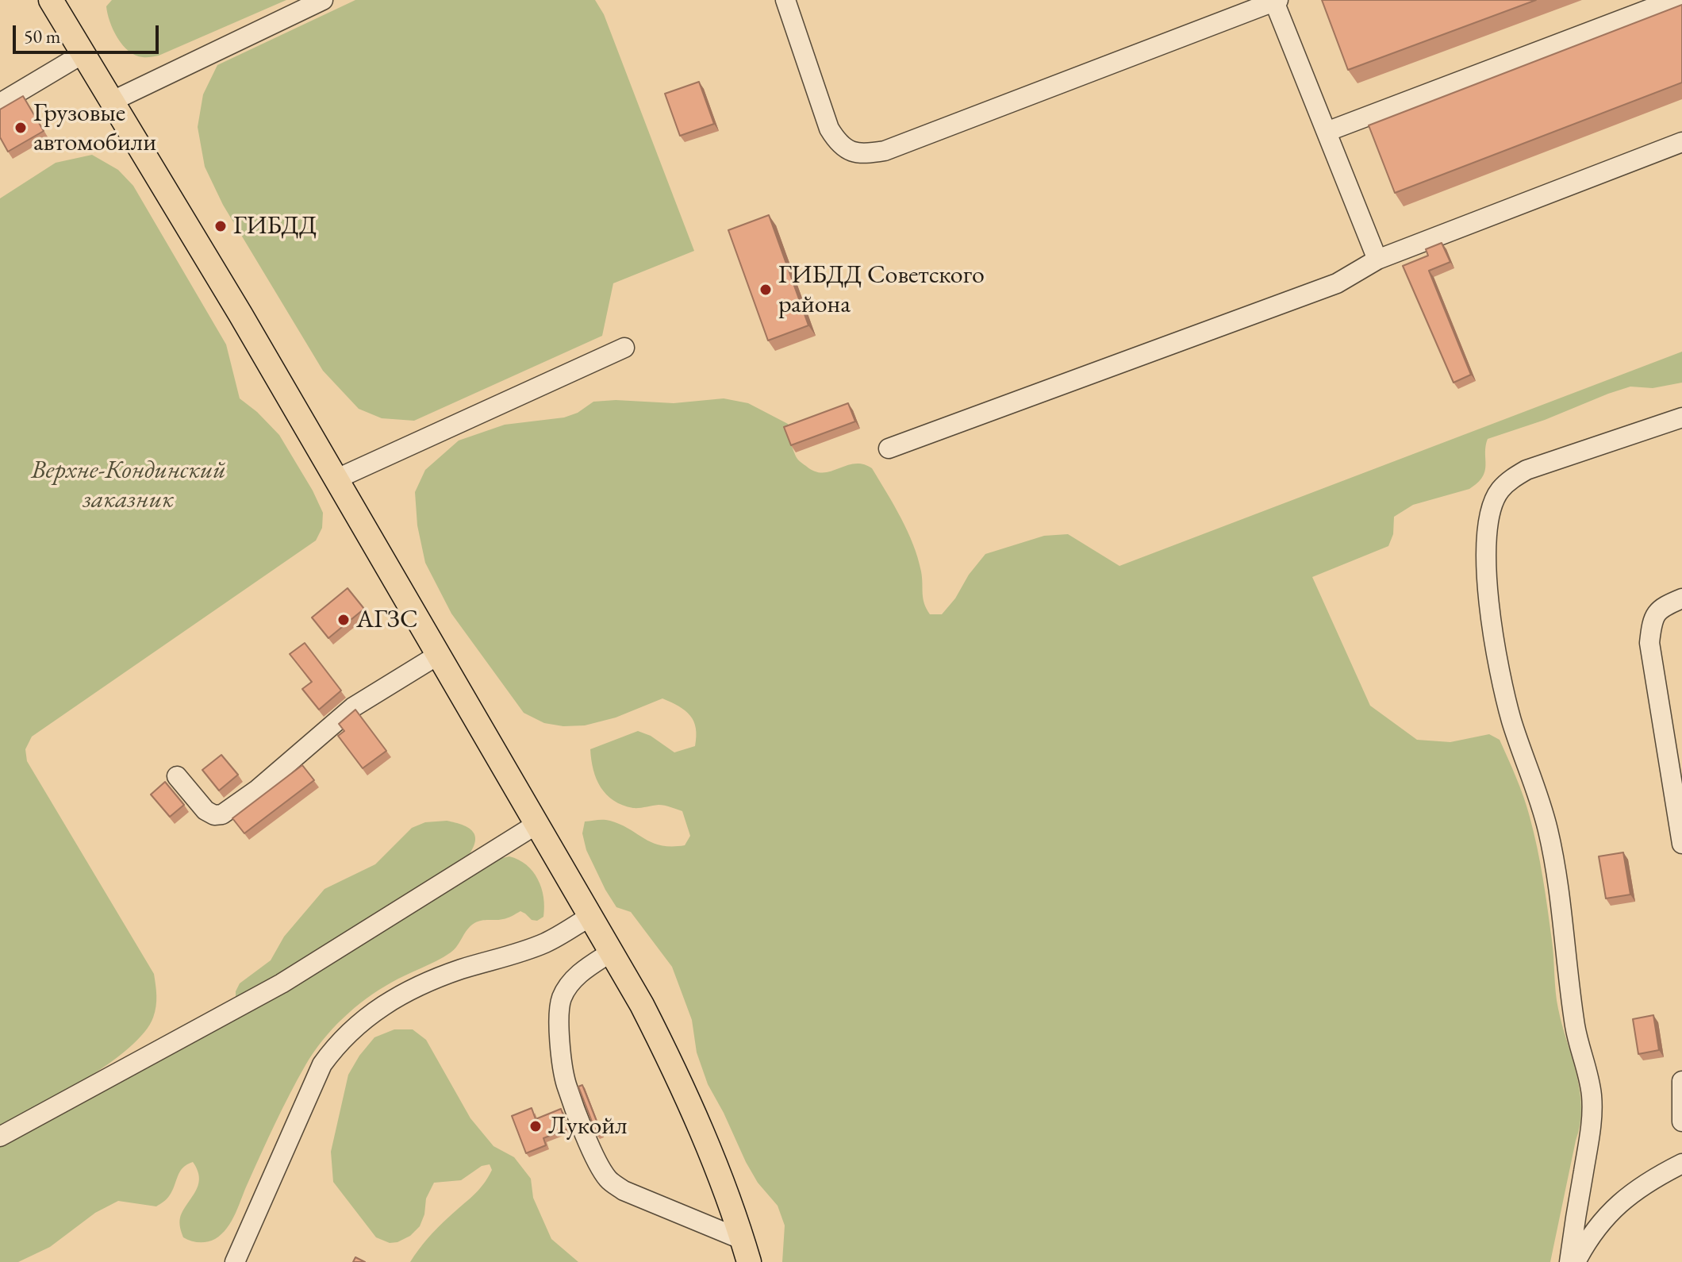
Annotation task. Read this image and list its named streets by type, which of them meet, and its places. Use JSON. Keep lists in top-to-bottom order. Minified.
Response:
{"parks":["Верхне-Кондинский заказник"],"places":["Грузовые автомобили","ГИБДД","ГИБДД Советского района","АГЗС","Лукойл"],"scale_bar":"50 m"}
